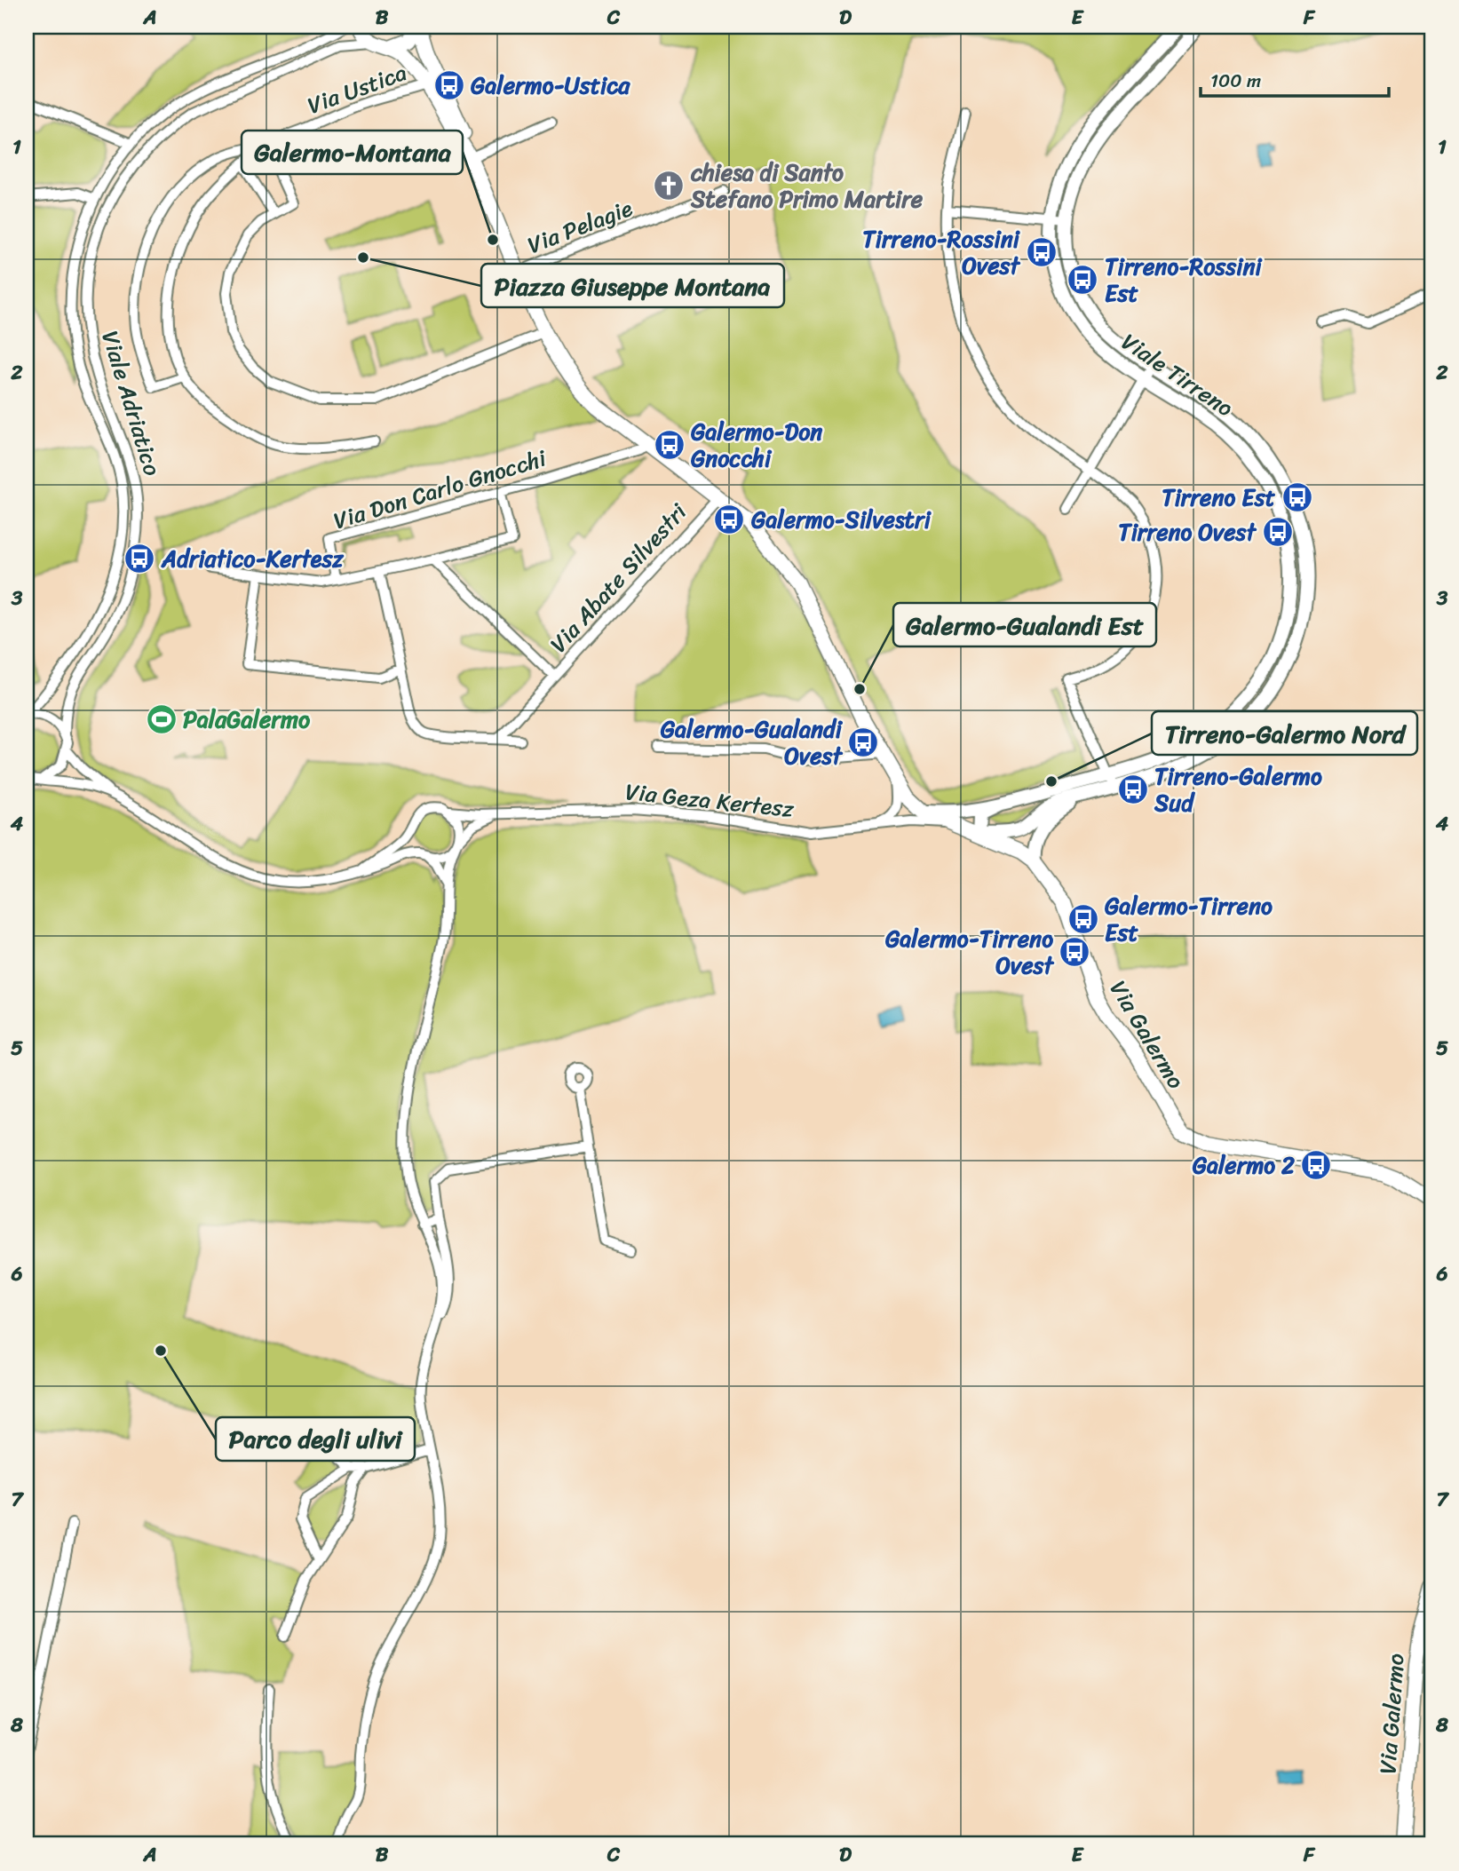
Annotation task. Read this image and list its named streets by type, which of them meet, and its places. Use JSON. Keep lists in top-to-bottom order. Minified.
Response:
{"streets":{"main road":["Via Galermo"],"street":["Via Ustica","Via Pelagie","Viale Tirreno","Viale Adriatico","Via Don Carlo Gnocchi","Via Abate Silvestri","Via Geza Kertesz"]},"crossings":[["Via Pelagie","Via Galermo"],["Viale Tirreno","Via Galermo"],["Via Don Carlo Gnocchi","Via Galermo"],["Via Abate Silvestri","Via Galermo"],["Via Geza Kertesz","Via Galermo"]],"places":{"bus stop":["Galermo-Ustica","Tirreno-Rossini Ovest","Tirreno-Rossini Est","Galermo-Don Gnocchi","Tirreno Est","Galermo-Silvestri","Tirreno Ovest","Adriatico-Kertesz","Galermo-Gualandi Ovest","Tirreno-Galermo Sud","Galermo-Tirreno Est","Galermo-Tirreno Ovest","Galermo 2"],"church":["chiesa di Santo Stefano Primo Martire"],"other":["Galermo-Montana","Piazza Giuseppe Montana","Galermo-Gualandi Est","Tirreno-Galermo Nord","Parco degli ulivi"],"sports":["PalaGalermo"]},"scale_bar":"100 m","grid":{"columns":["A","B","C","D","E","F"],"rows":["1","2","3","4","5","6","7","8"]}}
